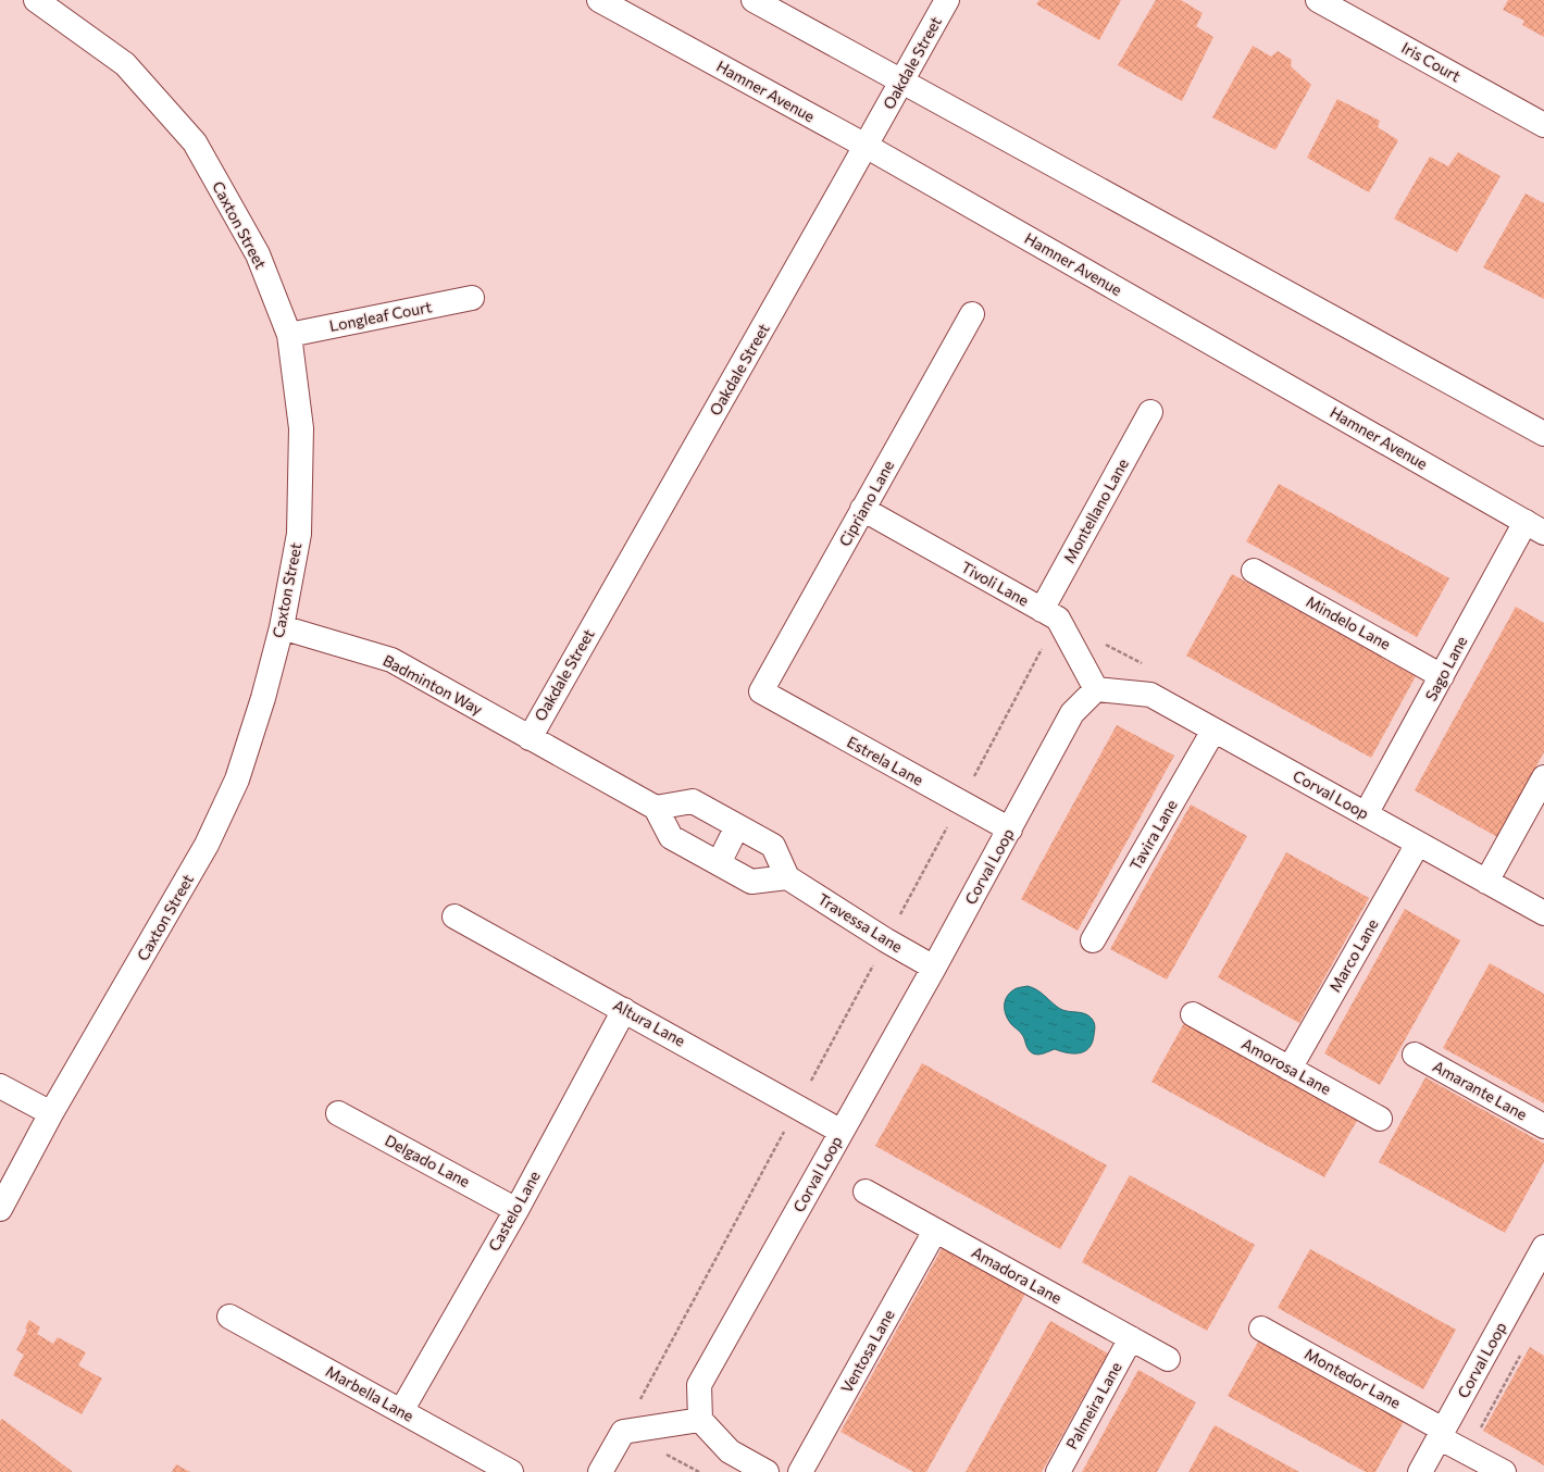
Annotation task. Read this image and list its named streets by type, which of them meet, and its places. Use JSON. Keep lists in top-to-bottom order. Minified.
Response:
{"streets":{"street":["Iris Court","Oakdale Street","Hamner Avenue","Caxton Street","Longleaf Court","Cipriano Lane","Montellano Lane","Tivoli Lane","Mindelo Lane","Sago Lane","Badminton Way","Estrela Lane","Corval Loop","Tavira Lane","Travessa Lane","Marco Lane","Altura Lane","Amorosa Lane","Amarante Lane","Delgado Lane","Castelo Lane","Amadora Lane","Ventosa Lane","Montedor Lane","Marbella Lane","Palmeira Lane"]},"crossings":[["Oakdale Street","Hamner Avenue"],["Oakdale Street","Badminton Way"],["Hamner Avenue","Sago Lane"],["Caxton Street","Longleaf Court"],["Caxton Street","Badminton Way"],["Cipriano Lane","Tivoli Lane"],["Cipriano Lane","Estrela Lane"],["Montellano Lane","Tivoli Lane"],["Mindelo Lane","Sago Lane"],["Sago Lane","Corval Loop"],["Estrela Lane","Corval Loop"],["Corval Loop","Tavira Lane"],["Corval Loop","Travessa Lane"],["Corval Loop","Marco Lane"],["Corval Loop","Altura Lane"],["Corval Loop","Montedor Lane"],["Marco Lane","Amorosa Lane"],["Altura Lane","Castelo Lane"],["Delgado Lane","Castelo Lane"],["Castelo Lane","Marbella Lane"],["Amadora Lane","Ventosa Lane"],["Amadora Lane","Palmeira Lane"]]}
